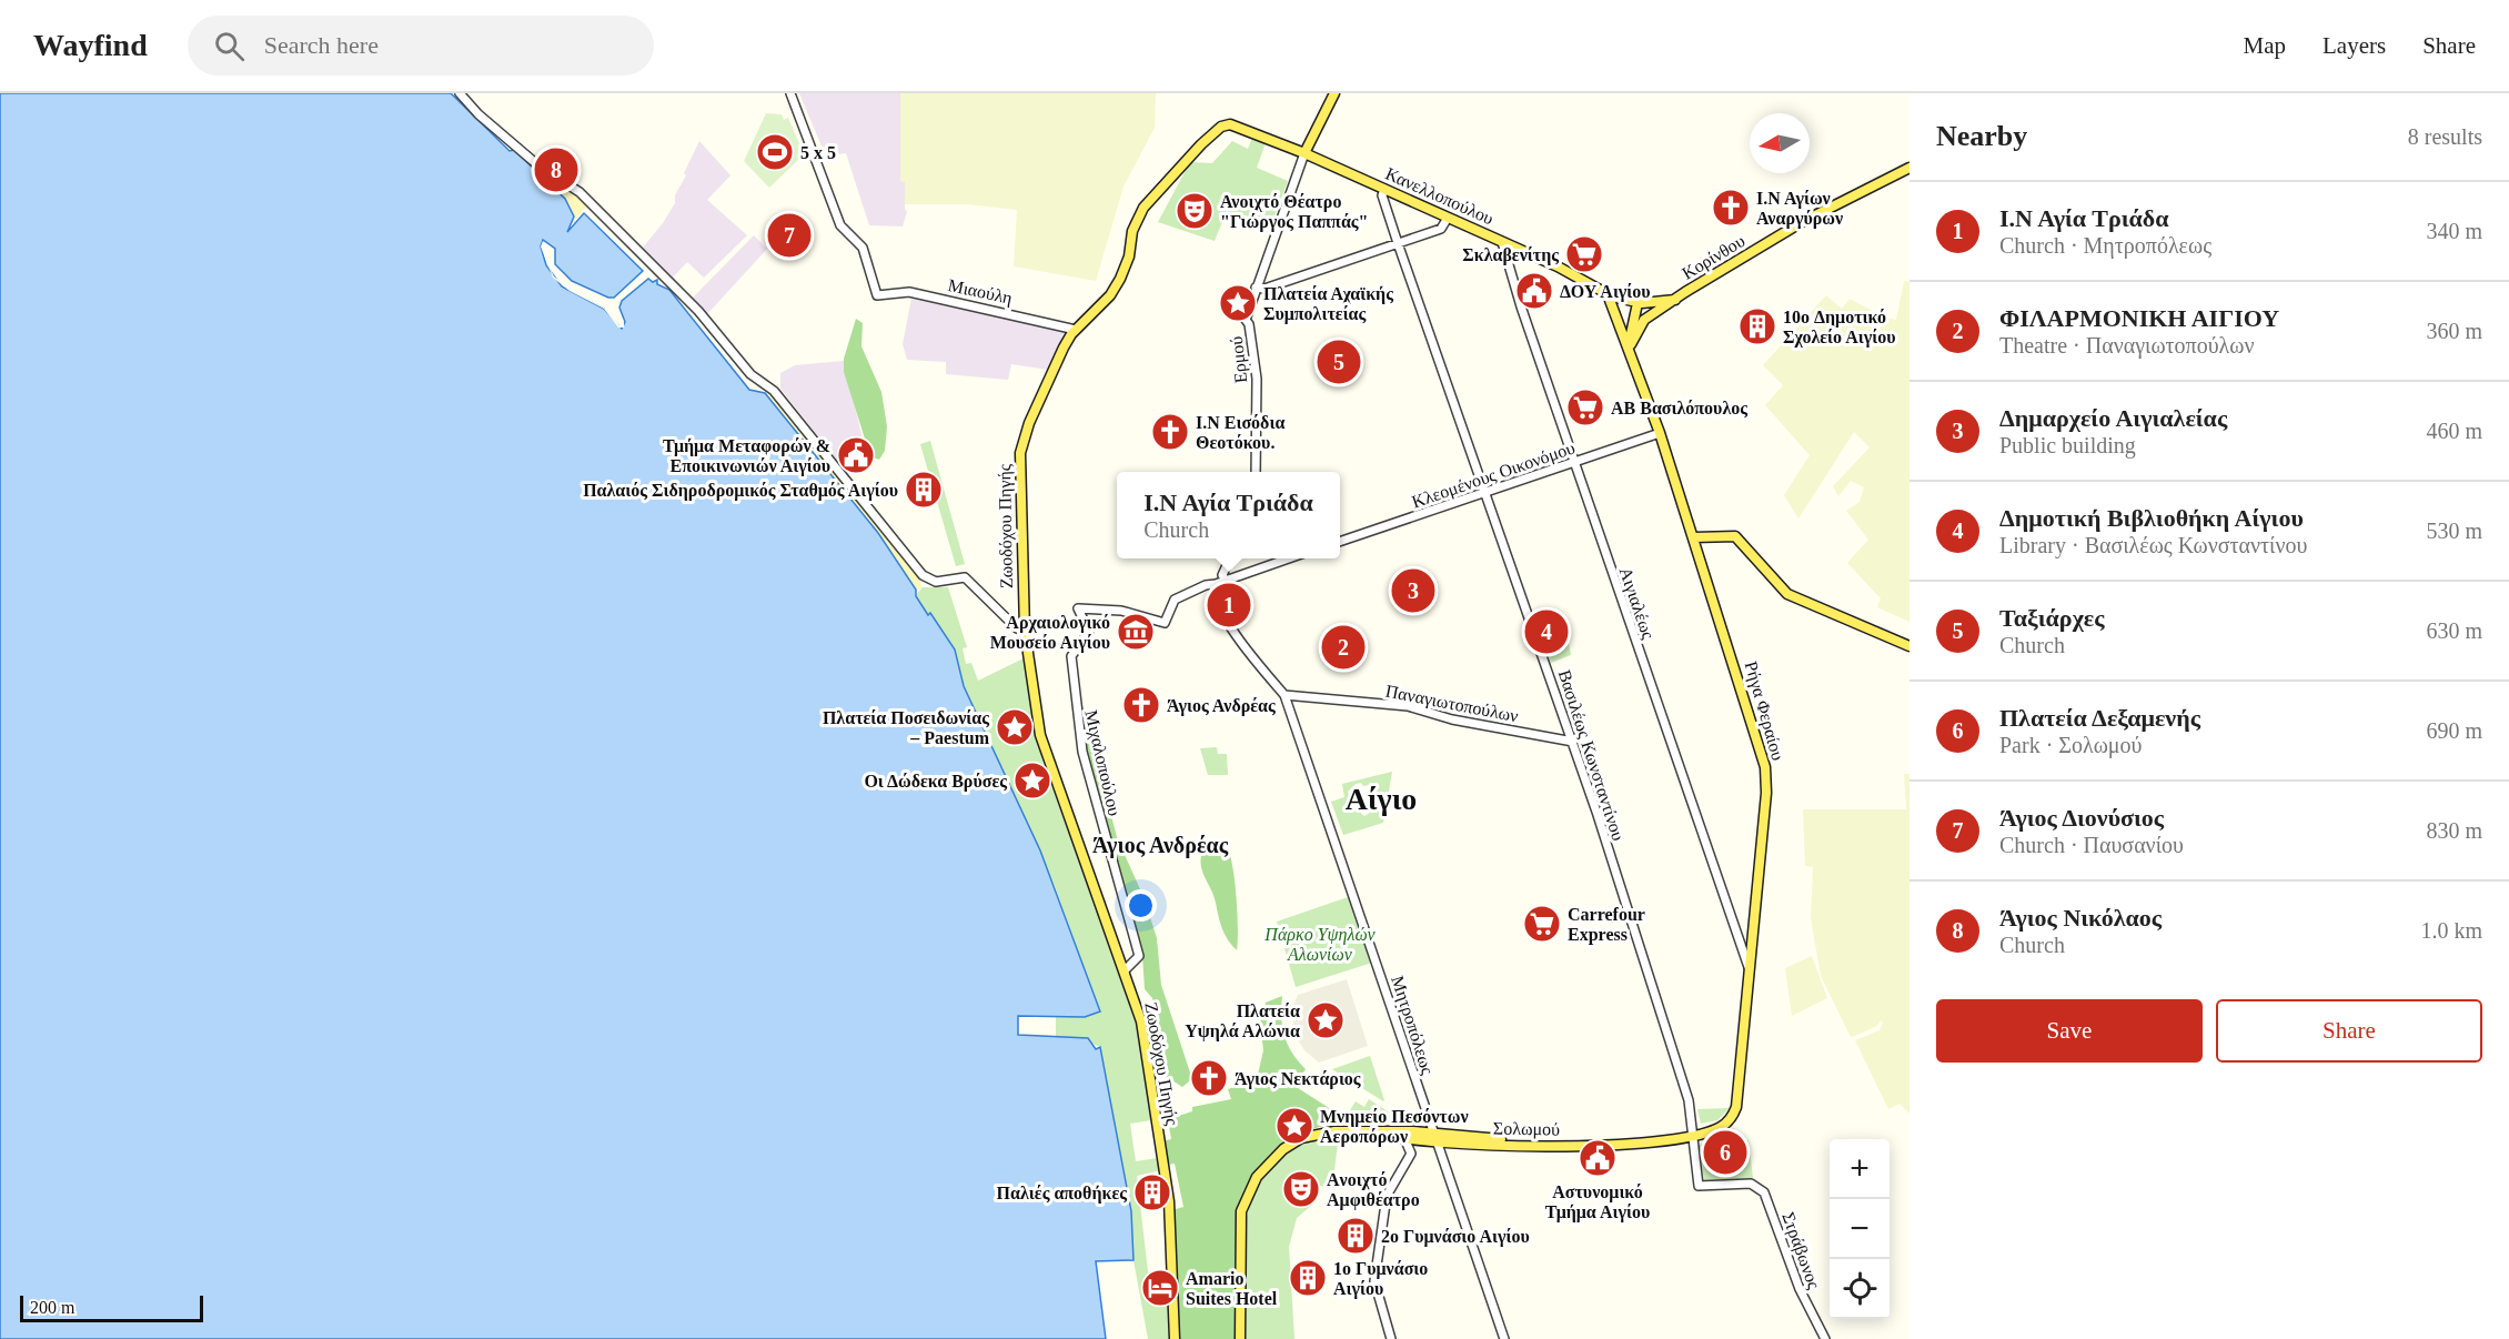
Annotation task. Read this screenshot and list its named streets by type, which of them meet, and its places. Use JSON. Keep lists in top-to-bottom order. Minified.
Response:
{"streets":{"main road":["Κανελλοπούλου","Κορίνθου","Ζωοδόχου Πηγής","Ρήγα Φεραίου","Σολωμού"],"street":["Μιαούλη","Ερμού","Κλεομένους Οικονόμου","Αιγιαλέως","Παναγιωτοπούλων","Βασιλέως Κωνσταντίνου","Μιχαλοπούλου","Μητροπόλεως","Στράβωνος"]},"crossings":[["Κανελλοπούλου","Κορίνθου"],["Κανελλοπούλου","Ζωοδόχου Πηγής"],["Κανελλοπούλου","Αιγιαλέως"],["Κανελλοπούλου","Ρήγα Φεραίου"],["Κανελλοπούλου","Βασιλέως Κωνσταντίνου"],["Κορίνθου","Ρήγα Φεραίου"],["Μιαούλη","Ζωοδόχου Πηγής"],["Κλεομένους Οικονόμου","Αιγιαλέως"],["Κλεομένους Οικονόμου","Ρήγα Φεραίου"],["Κλεομένους Οικονόμου","Βασιλέως Κωνσταντίνου"],["Ζωοδόχου Πηγής","Μιχαλοπούλου"],["Αιγιαλέως","Ρήγα Φεραίου"],["Παναγιωτοπούλων","Βασιλέως Κωνσταντίνου"],["Παναγιωτοπούλων","Μητροπόλεως"],["Ρήγα Φεραίου","Σολωμού"],["Βασιλέως Κωνσταντίνου","Σολωμού"],["Βασιλέως Κωνσταντίνου","Στράβωνος"],["Μιχαλοπούλου","Μητροπόλεως"],["Μητροπόλεως","Σολωμού"]],"districts":["Αίγιο","Άγιος Ανδρέας"],"parks":["Πάρκο Υψηλών Αλωνίων"],"places":{"sports":["5 x 5"],"church":["Ι.Ν Αγίων Αναργύρων","Ι.Ν Εισόδια Θεοτόκου.","Άγιος Ανδρέας","Άγιος Νεκτάριος"],"theatre":["Ανοιχτό Θέατρο \"Γιώργος Παππάς\"","Aνοιχτό Aμφιθέατρο"],"supermarket":["Σκλαβενίτης","ΑΒ Βασιλόπουλος","Carrefour Express"],"public building":["ΔΟΥ Αιγίου","Τμήμα Μεταφορών & Εποικινωνιών Αιγίου","Αστυνομικό Τμήμα Αιγίου"],"place":["Πλατεία Αχαϊκής Συμπολιτείας","Πλατεία Ποσειδωνίας – Paestum","Οι Δώδεκα Βρύσες","Πλατεία Υψηλά Αλώνια","Μνημείο Πεσόντων Αεροπόρων"],"building":["10o Δημοτικό Σχολείο Αιγίου","Παλαιός Σιδηροδρομικός Σταθμός Αιγίου","Παλιές αποθήκες","2ο Γυμνάσιο Αιγίου","1ο Γυμνάσιο Αιγίου"],"museum":["Αρχαιολογικό Μουσείο Αιγίου"],"hotel":["Amario Suites Hotel"]},"scale_bar":"200 m","north":"left","page":{"header":"Wayfind","search":"Search here","nav":["Map","Layers","Share"],"heading":["Nearby","8 results"],"pins":["8","7","5","3","1","4","2","6"],"list":[{"mark":"1","name":"Ι.Ν Αγία Τριάδα","note":"Church · Μητροπόλεως","value":"340 m"},{"mark":"2","name":"ΦΙΛΑΡΜΟΝΙΚΗ ΑΙΓΙΟΥ","note":"Theatre · Παναγιωτοπούλων","value":"360 m"},{"mark":"3","name":"Δημαρχείο Αιγιαλείας","note":"Public building","value":"460 m"},{"mark":"4","name":"Δημοτική Βιβλιοθήκη Αίγιου","note":"Library · Βασιλέως Κωνσταντίνου","value":"530 m"},{"mark":"5","name":"Ταξιάρχες","note":"Church","value":"630 m"},{"mark":"6","name":"Πλατεία Δεξαμενής","note":"Park · Σολωμού","value":"690 m"},{"mark":"7","name":"Άγιος Διονύσιος","note":"Church · Παυσανίου","value":"830 m"},{"mark":"8","name":"Άγιος Νικόλαος","note":"Church","value":"1.0 km"}],"popup":["Ι.Ν Αγία Τριάδα","Church"],"buttons":["Save","Share"],"map_buttons":["+","−"],"scale":"200 m"}}
